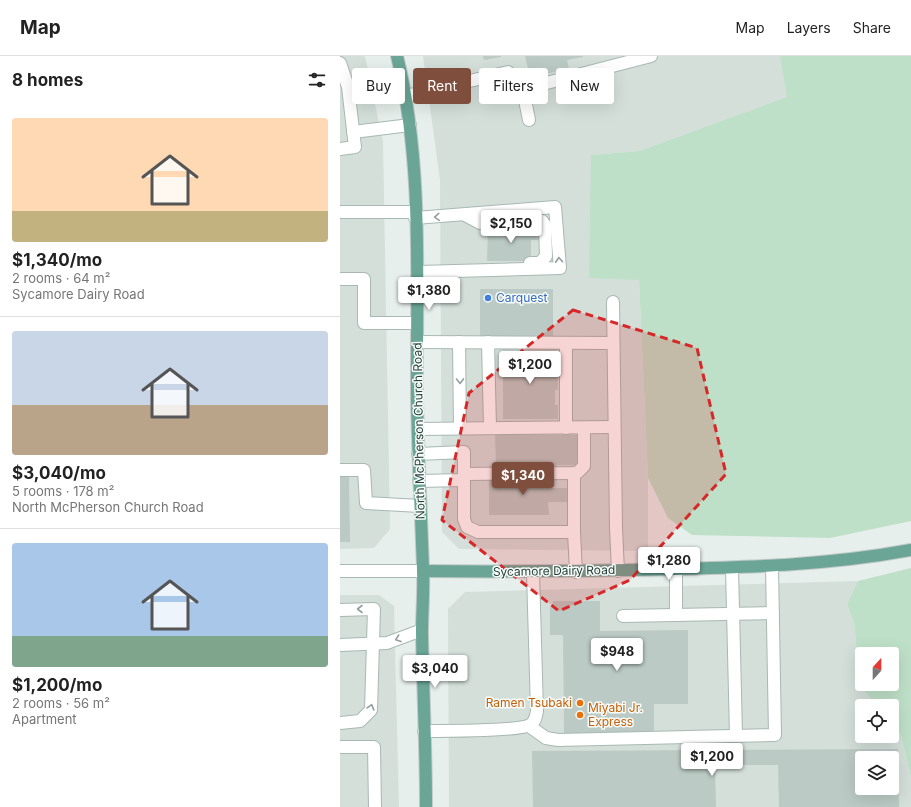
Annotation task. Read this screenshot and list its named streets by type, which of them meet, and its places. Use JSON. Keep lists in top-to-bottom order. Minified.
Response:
{"streets":{"main road":["North McPherson Church Road","Sycamore Dairy Road"]},"crossings":[["North McPherson Church Road","Sycamore Dairy Road"]],"places":["Carquest","Ramen Tsubaki","Miyabi Jr. Express"],"north":"top","page":{"header":"Map","nav":["Map","Layers","Share"],"heading":"8 homes","chip":["Buy","Rent","Filters","New"],"list":[{"name":"$1,340/mo","note":"2 rooms · 64 m² · Sycamore Dairy Road"},{"name":"$3,040/mo","note":"5 rooms · 178 m² · North McPherson Church Road"},{"name":"$1,200/mo","note":"2 rooms · 56 m² · Apartment"}],"price":["$2,150","$1,380","$1,200","$1,340","$1,280","$948","$3,040","$1,200"]}}
